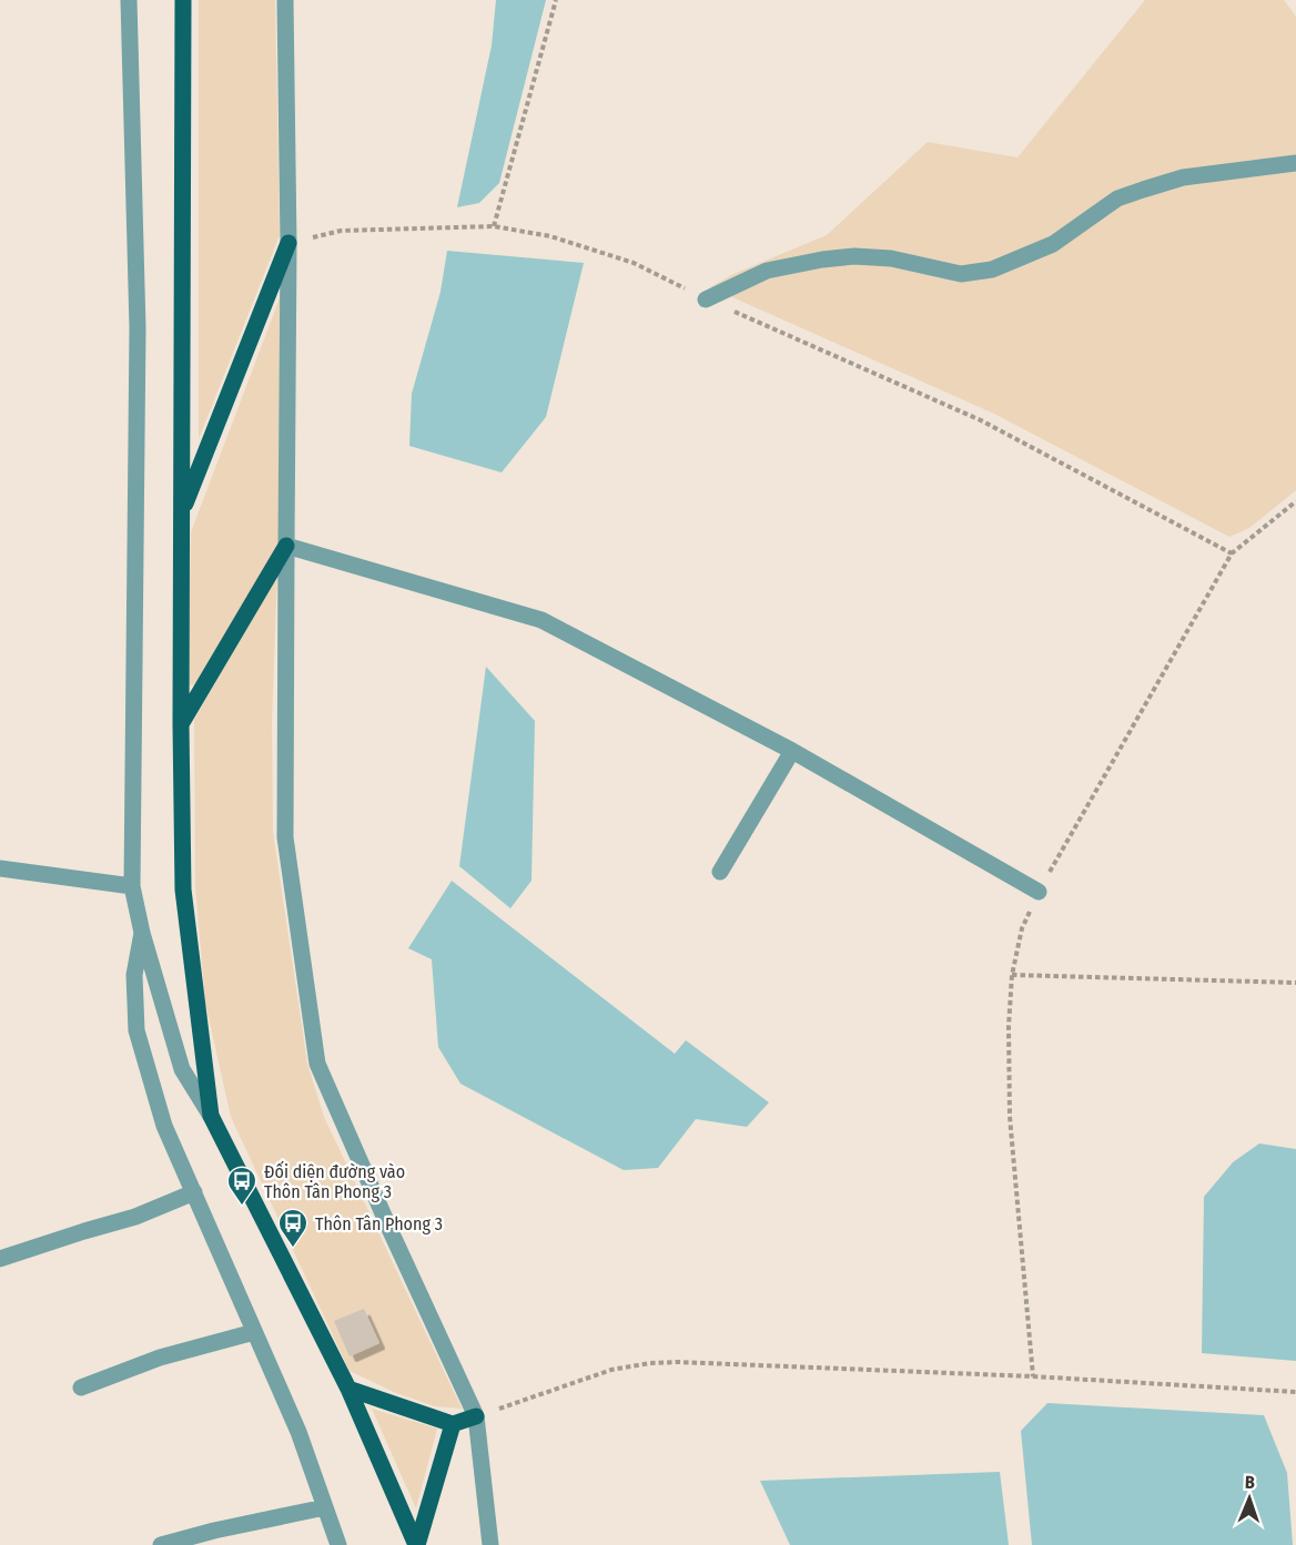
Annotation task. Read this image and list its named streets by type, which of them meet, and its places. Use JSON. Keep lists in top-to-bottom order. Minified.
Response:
{"places":{"bus stop":["Đối diện đường vào Thôn Tân Phong 3","Thôn Tân Phong 3"]},"north":"top"}
